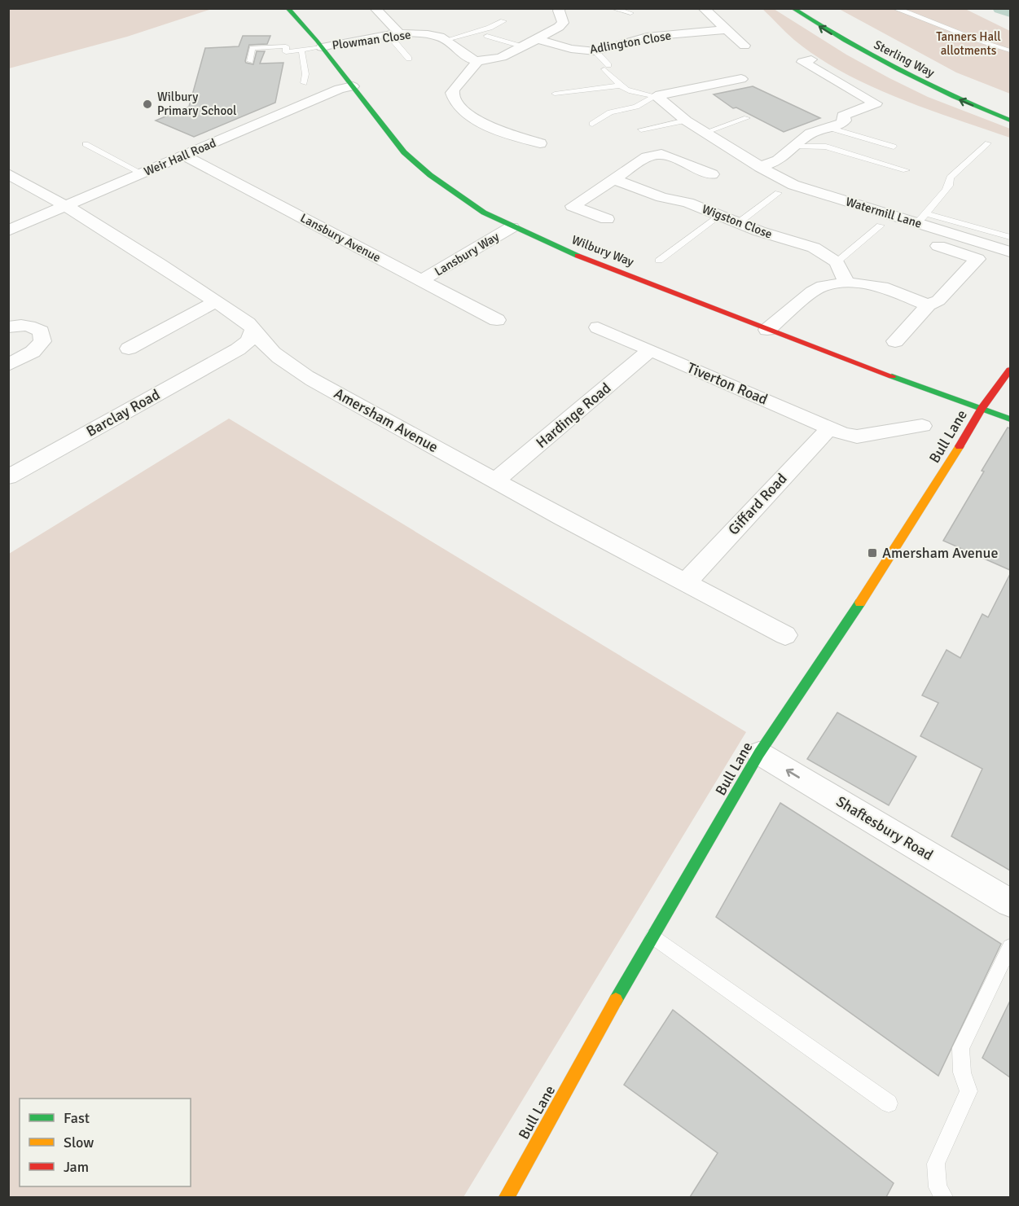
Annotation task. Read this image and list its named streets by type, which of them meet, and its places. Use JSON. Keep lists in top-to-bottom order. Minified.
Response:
{"streets":{"main road":["Sterling Way","Wilbury Way","Bull Lane"],"street":["Plowman Close","Adlington Close","Weir Hall Road","Watermill Lane","Wigston Close","Lansbury Avenue","Lansbury Way","Tiverton Road","Barclay Road","Hardinge Road","Amersham Avenue","Giffard Road","Shaftesbury Road"]},"crossings":[["Plowman Close","Wilbury Way"],["Weir Hall Road","Lansbury Avenue"],["Weir Hall Road","Wilbury Way"],["Weir Hall Road","Amersham Avenue"],["Lansbury Avenue","Lansbury Way"],["Wilbury Way","Lansbury Way"],["Wilbury Way","Bull Lane"],["Tiverton Road","Hardinge Road"],["Tiverton Road","Giffard Road"],["Barclay Road","Amersham Avenue"],["Hardinge Road","Amersham Avenue"],["Amersham Avenue","Giffard Road"],["Bull Lane","Shaftesbury Road"]],"one_way":["Shaftesbury Road"],"parks":["Tanners Hall allotments"],"places":{"other":["Wilbury Primary School"],"transit":["Amersham Avenue"]},"legend":["Fast","Slow","Jam"]}
